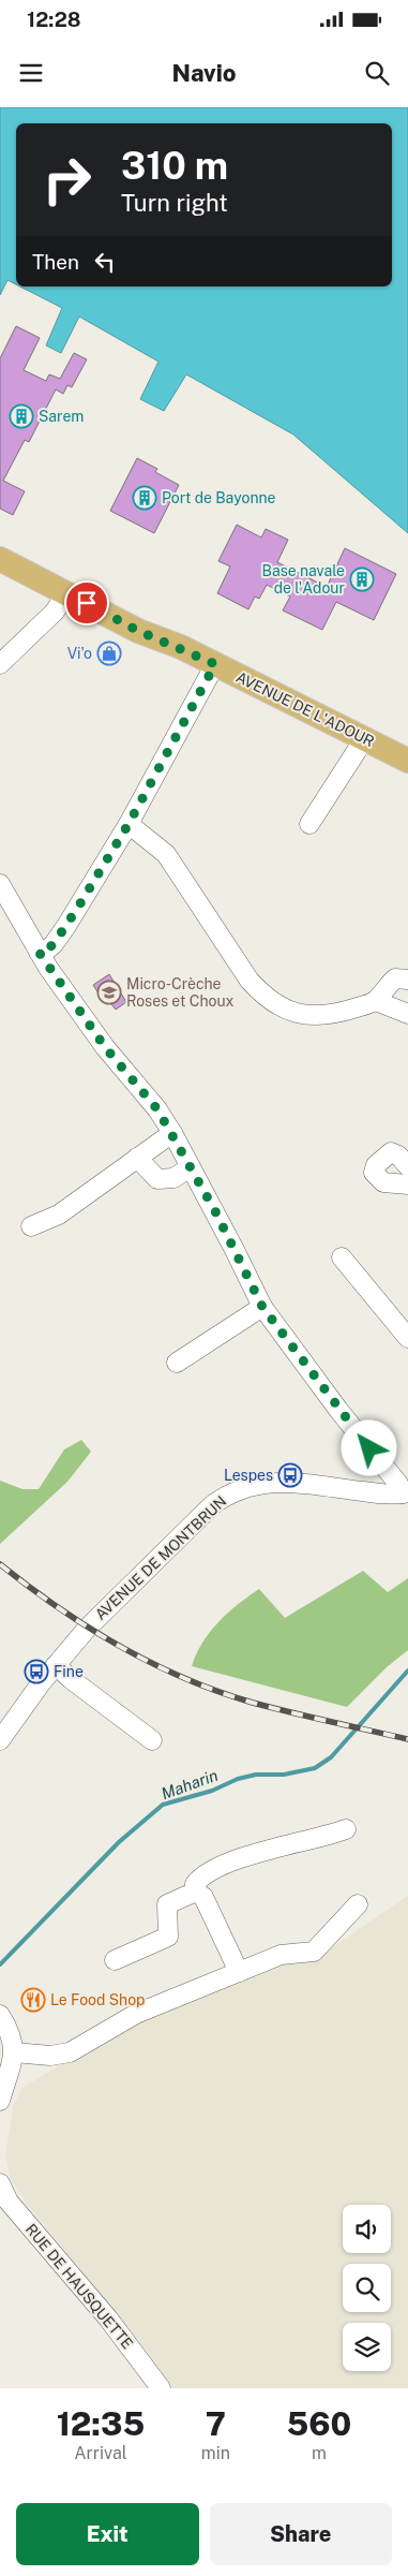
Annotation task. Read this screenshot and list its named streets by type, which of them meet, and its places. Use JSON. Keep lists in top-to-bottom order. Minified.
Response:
{"streets":{"main road":["AVENUE DE L'ADOUR"],"street":["AVENUE DE MONTBRUN","RUE DE HAUSQUETTE"]},"water":["Maharin"],"places":{"building":["Sarem","Port de Bayonne","Base navale de l'Adour"],"shop":["Vi'o"],"school or university":["Micro-Crèche Roses et Choux"],"bus stop":["Lespes","Fine"],"restaurant":["Le Food Shop"]},"page":{"status":"12:28","header":"Navio","turn":["310 m","Turn right"],"then":"Then","eta":["12:35","Arrival","7","min","560","m"],"buttons":["Exit","Share"]}}
